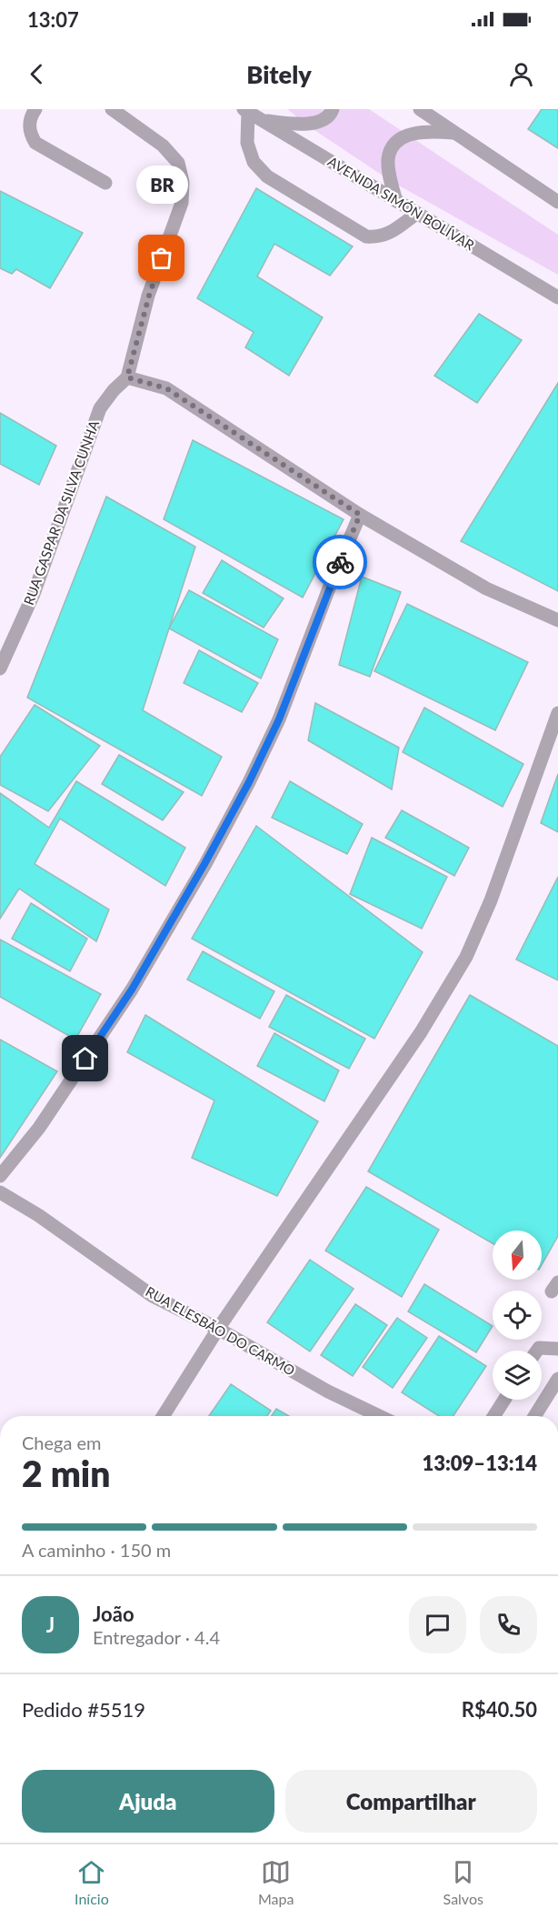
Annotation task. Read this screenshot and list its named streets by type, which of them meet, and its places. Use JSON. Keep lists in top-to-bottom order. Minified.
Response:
{"streets":{"street":["AVENIDA SIMÓN BOLÍVAR","RUA GASPAR DA SILVA CUNHA","RUA ELESBÃO DO CARMO"]},"places":["BR"],"north":"bottom","page":{"status":"13:07","header":"Bitely","bubble":"BR","heading":["2 min","Chega em","13:09–13:14"],"panel":["João","Entregador · 4.4","Pedido #5519","R$40.50"],"bar":"A caminho · 150 m","round":"J","buttons":["Ajuda","Compartilhar"],"tabs":["Início","Mapa","Salvos"]}}
